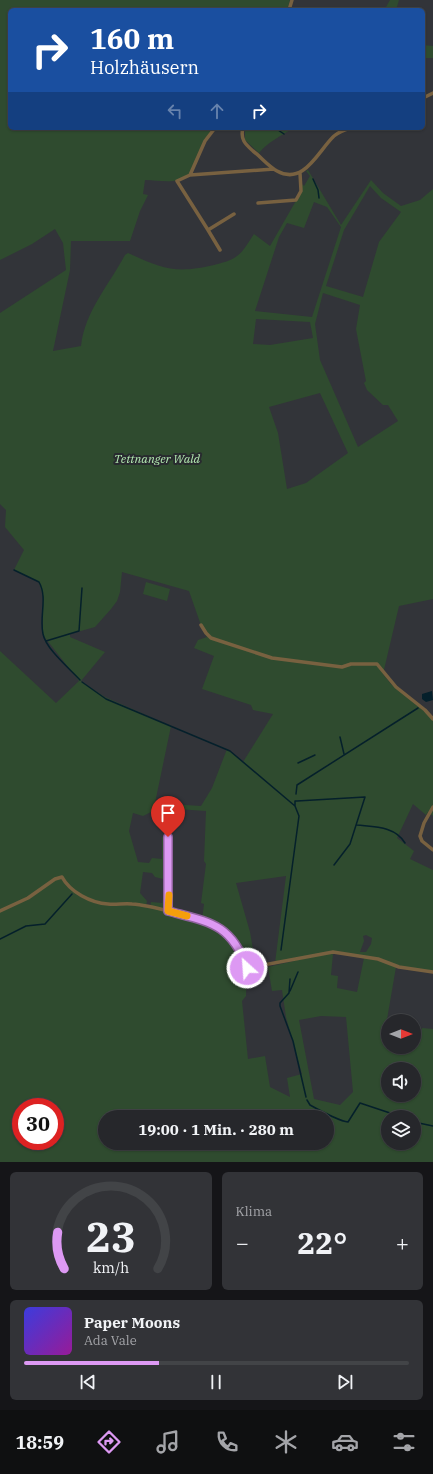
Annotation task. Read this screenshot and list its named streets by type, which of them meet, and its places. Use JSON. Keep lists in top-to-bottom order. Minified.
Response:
{"parks":["Tettnanger Wald"],"north":"right","page":{"turn":["160 m","Holzhäusern"],"limit":"30","trip":"19:00 · 1 Min. · 280 m","tile":"Klima","heat":["−","22°","+"],"song":["Paper Moons","Ada Vale"],"tabs":"18:59","gauge":["23","km/h"]}}
